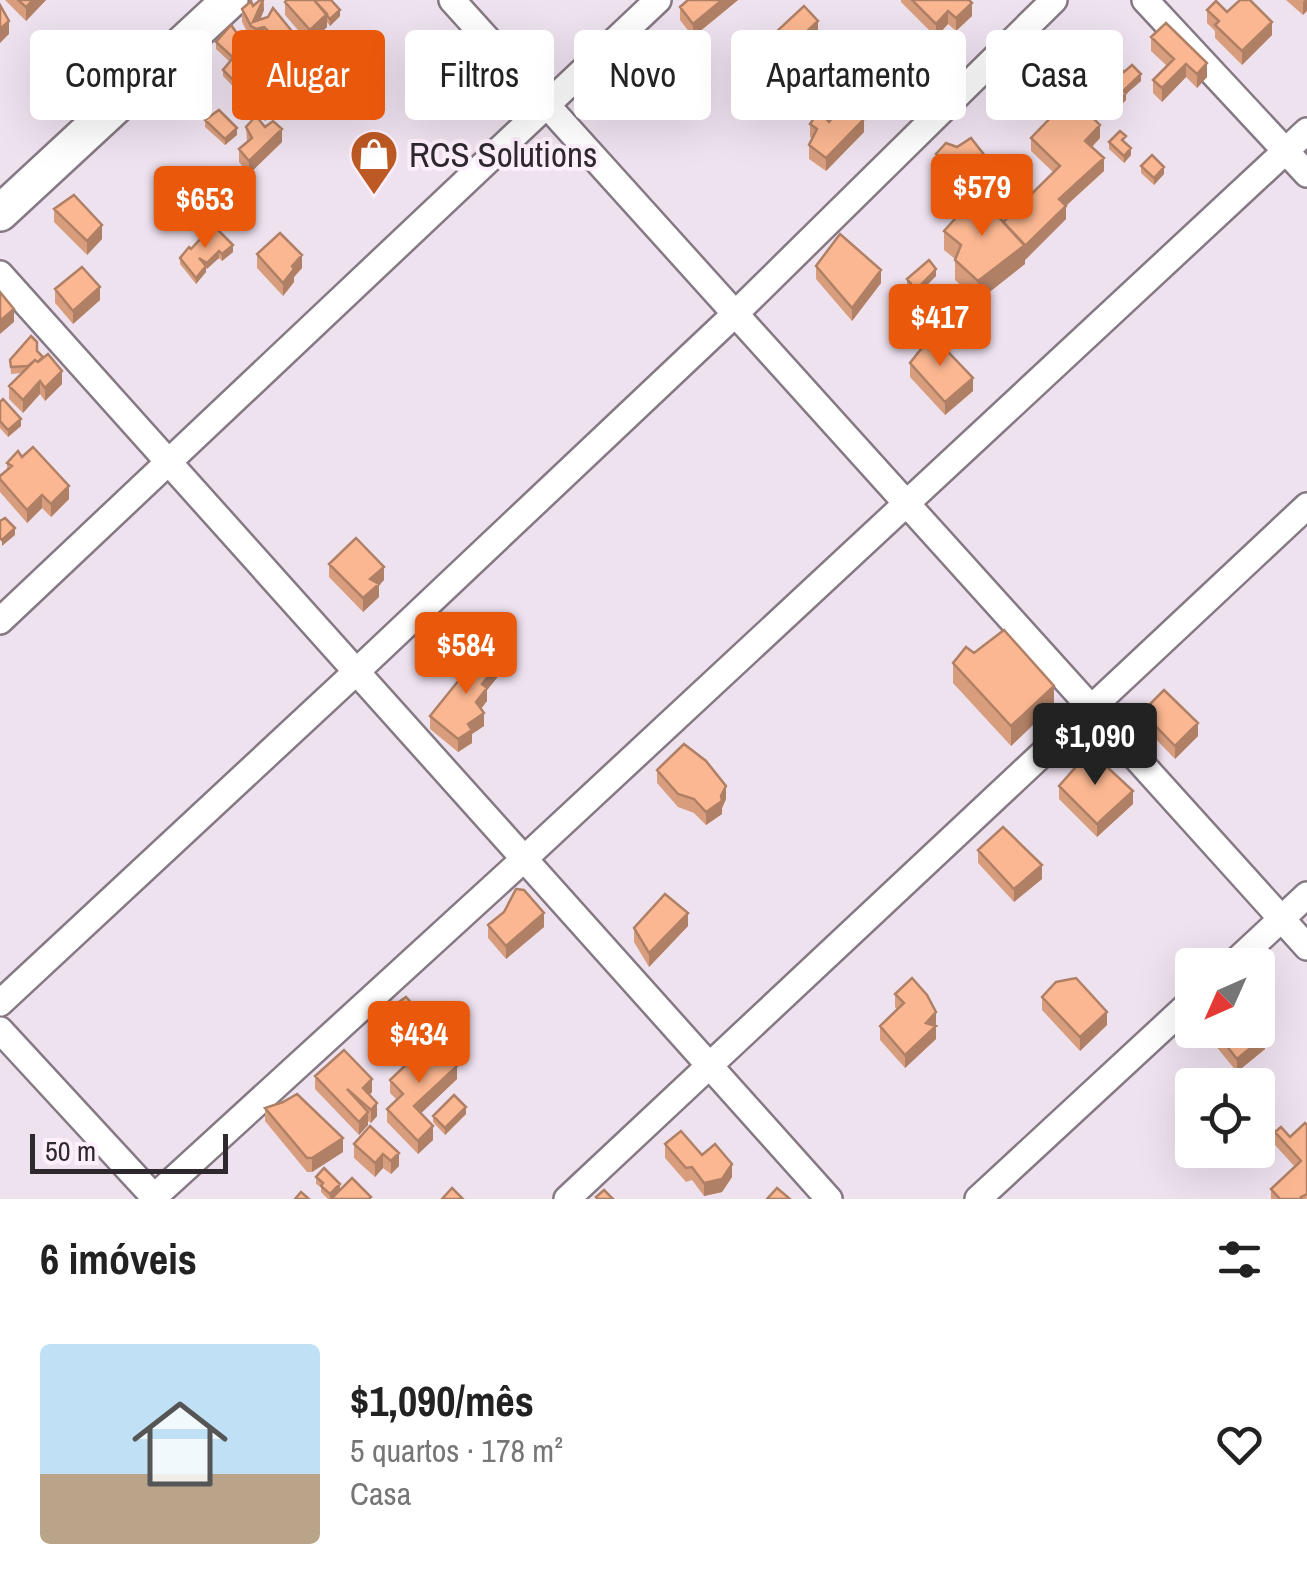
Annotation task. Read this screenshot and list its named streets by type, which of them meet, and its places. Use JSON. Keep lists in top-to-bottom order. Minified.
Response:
{"places":{"shop":["RCS Solutions"]},"scale_bar":"50 m","north":"bottom left","page":{"chip":["Comprar","Alugar","Filtros","Novo","Apartamento","Casa"],"price":["$579","$653","$417","$584","$1,090","$434"],"scale":"50 m","heading":"6 imóveis","list":[{"name":"$1,090/mês","note":"5 quartos · 178 m² · Casa"}]}}
